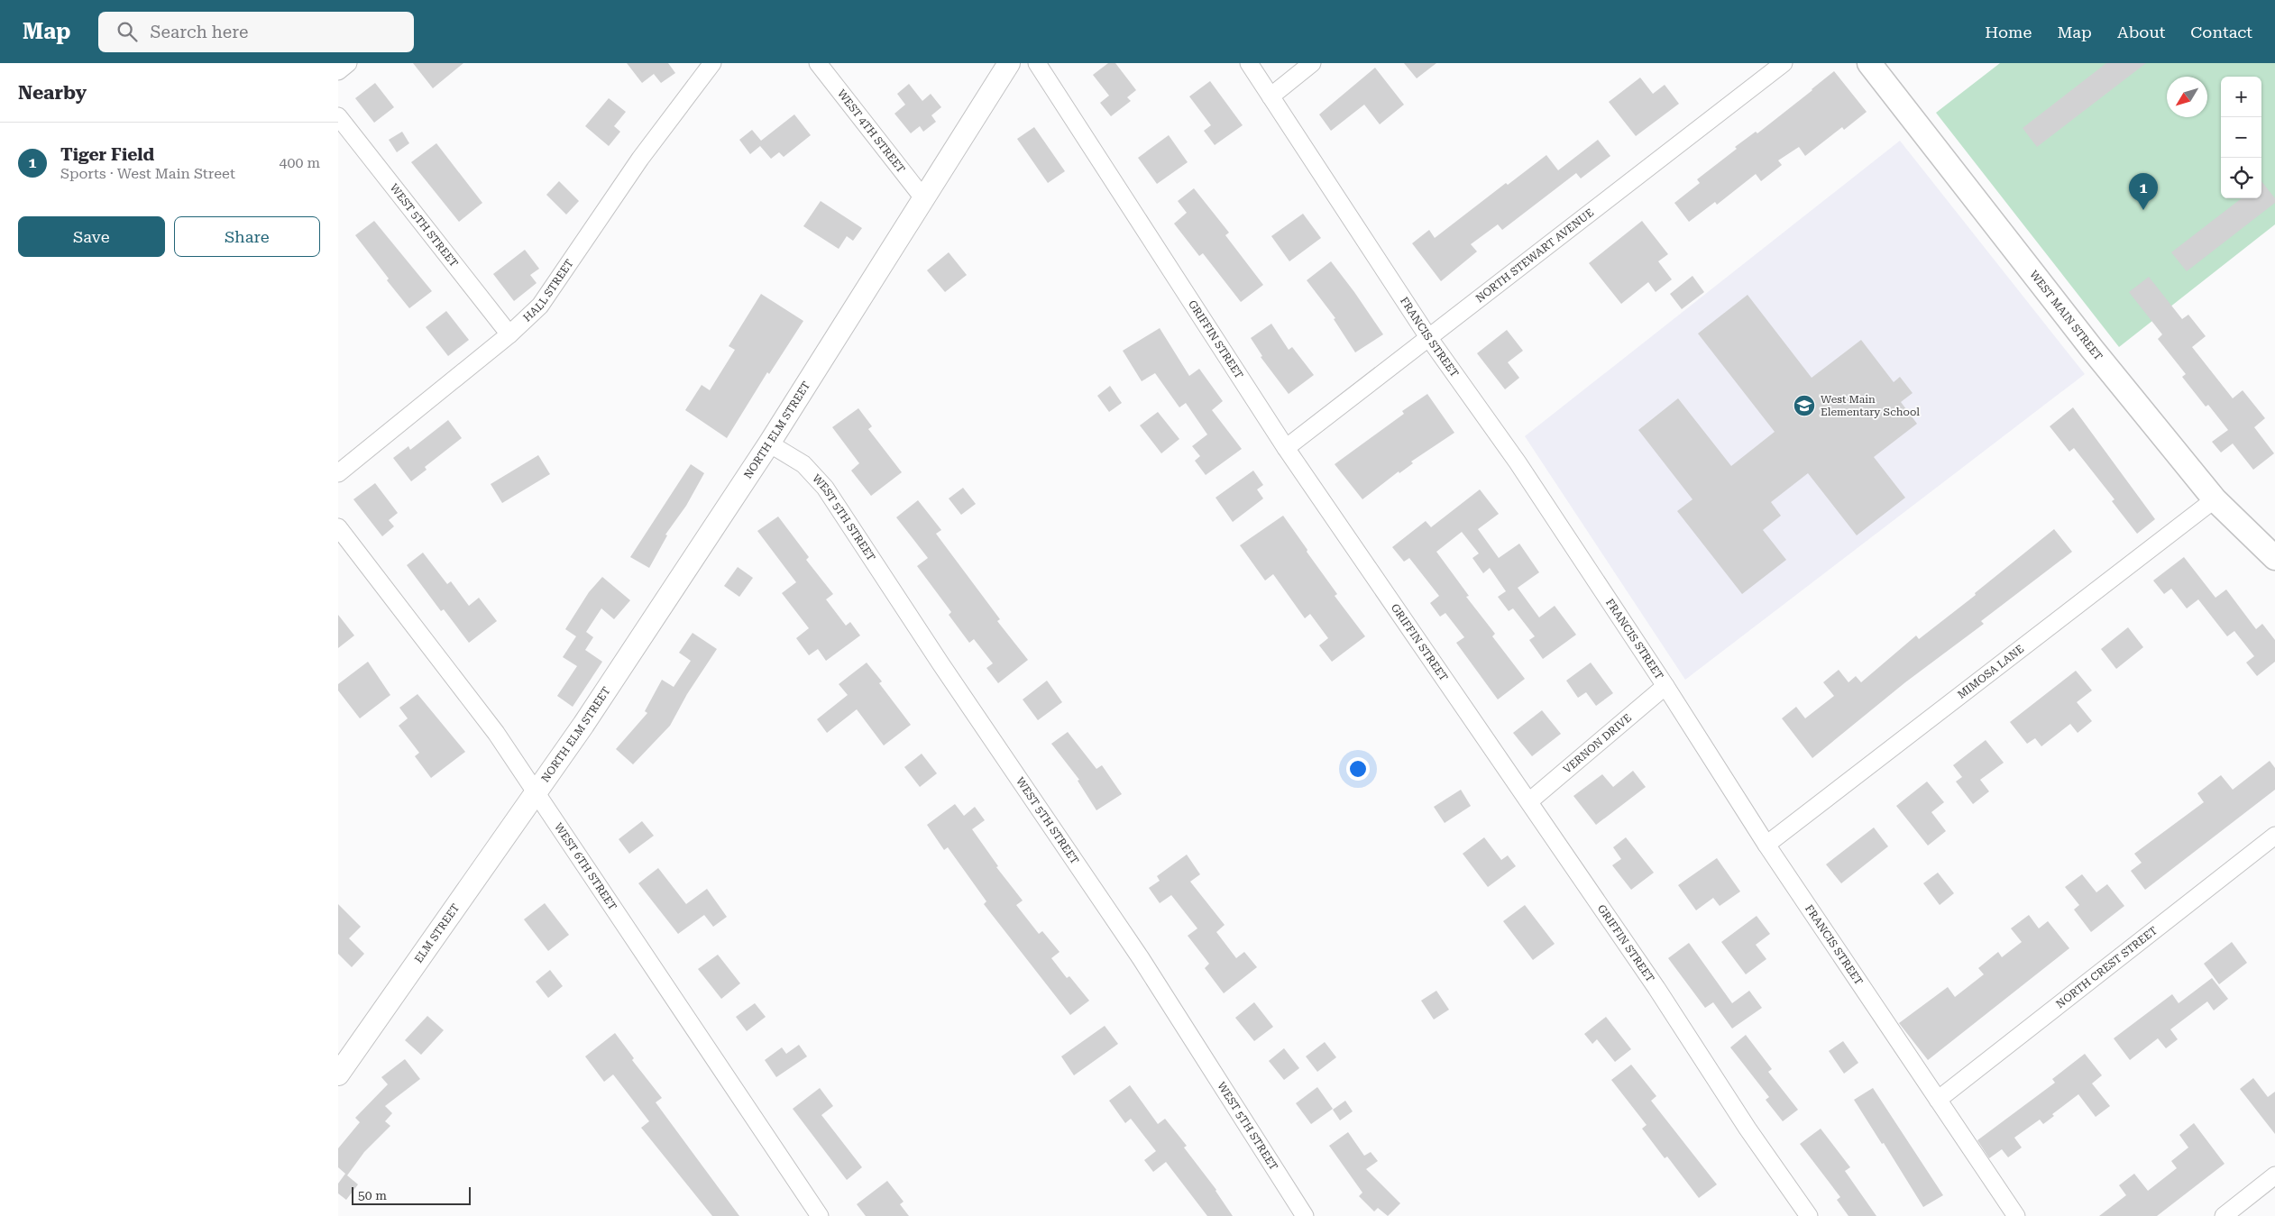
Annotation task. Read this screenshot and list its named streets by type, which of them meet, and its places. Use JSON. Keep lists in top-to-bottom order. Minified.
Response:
{"streets":{"main road":["WEST MAIN STREET"],"street":["WEST 4TH STREET","WEST 5TH STREET","NORTH STEWART AVENUE","HALL STREET","FRANCIS STREET","GRIFFIN STREET","NORTH ELM STREET","MIMOSA LANE","VERNON DRIVE","WEST 6TH STREET","ELM STREET","NORTH CREST STREET"]},"crossings":[["WEST 4TH STREET","NORTH ELM STREET"],["WEST 5TH STREET","HALL STREET"],["WEST 5TH STREET","NORTH ELM STREET"],["NORTH STEWART AVENUE","FRANCIS STREET"],["NORTH STEWART AVENUE","GRIFFIN STREET"],["WEST MAIN STREET","MIMOSA LANE"],["FRANCIS STREET","MIMOSA LANE"],["FRANCIS STREET","VERNON DRIVE"],["FRANCIS STREET","NORTH CREST STREET"],["GRIFFIN STREET","VERNON DRIVE"],["NORTH ELM STREET","WEST 6TH STREET"],["NORTH ELM STREET","ELM STREET"],["WEST 6TH STREET","ELM STREET"]],"places":{"school or university":["West Main Elementary School"]},"scale_bar":"50 m","north":"bottom left","page":{"header":"Map","search":"Search here","nav":["Home","Map","About","Contact"],"heading":"Nearby","map_buttons":["+","−"],"list":[{"mark":"1","name":"Tiger Field","note":"Sports · West Main Street","value":"400 m"}],"pins":"1","buttons":["Save","Share"],"scale":"50 m"}}
